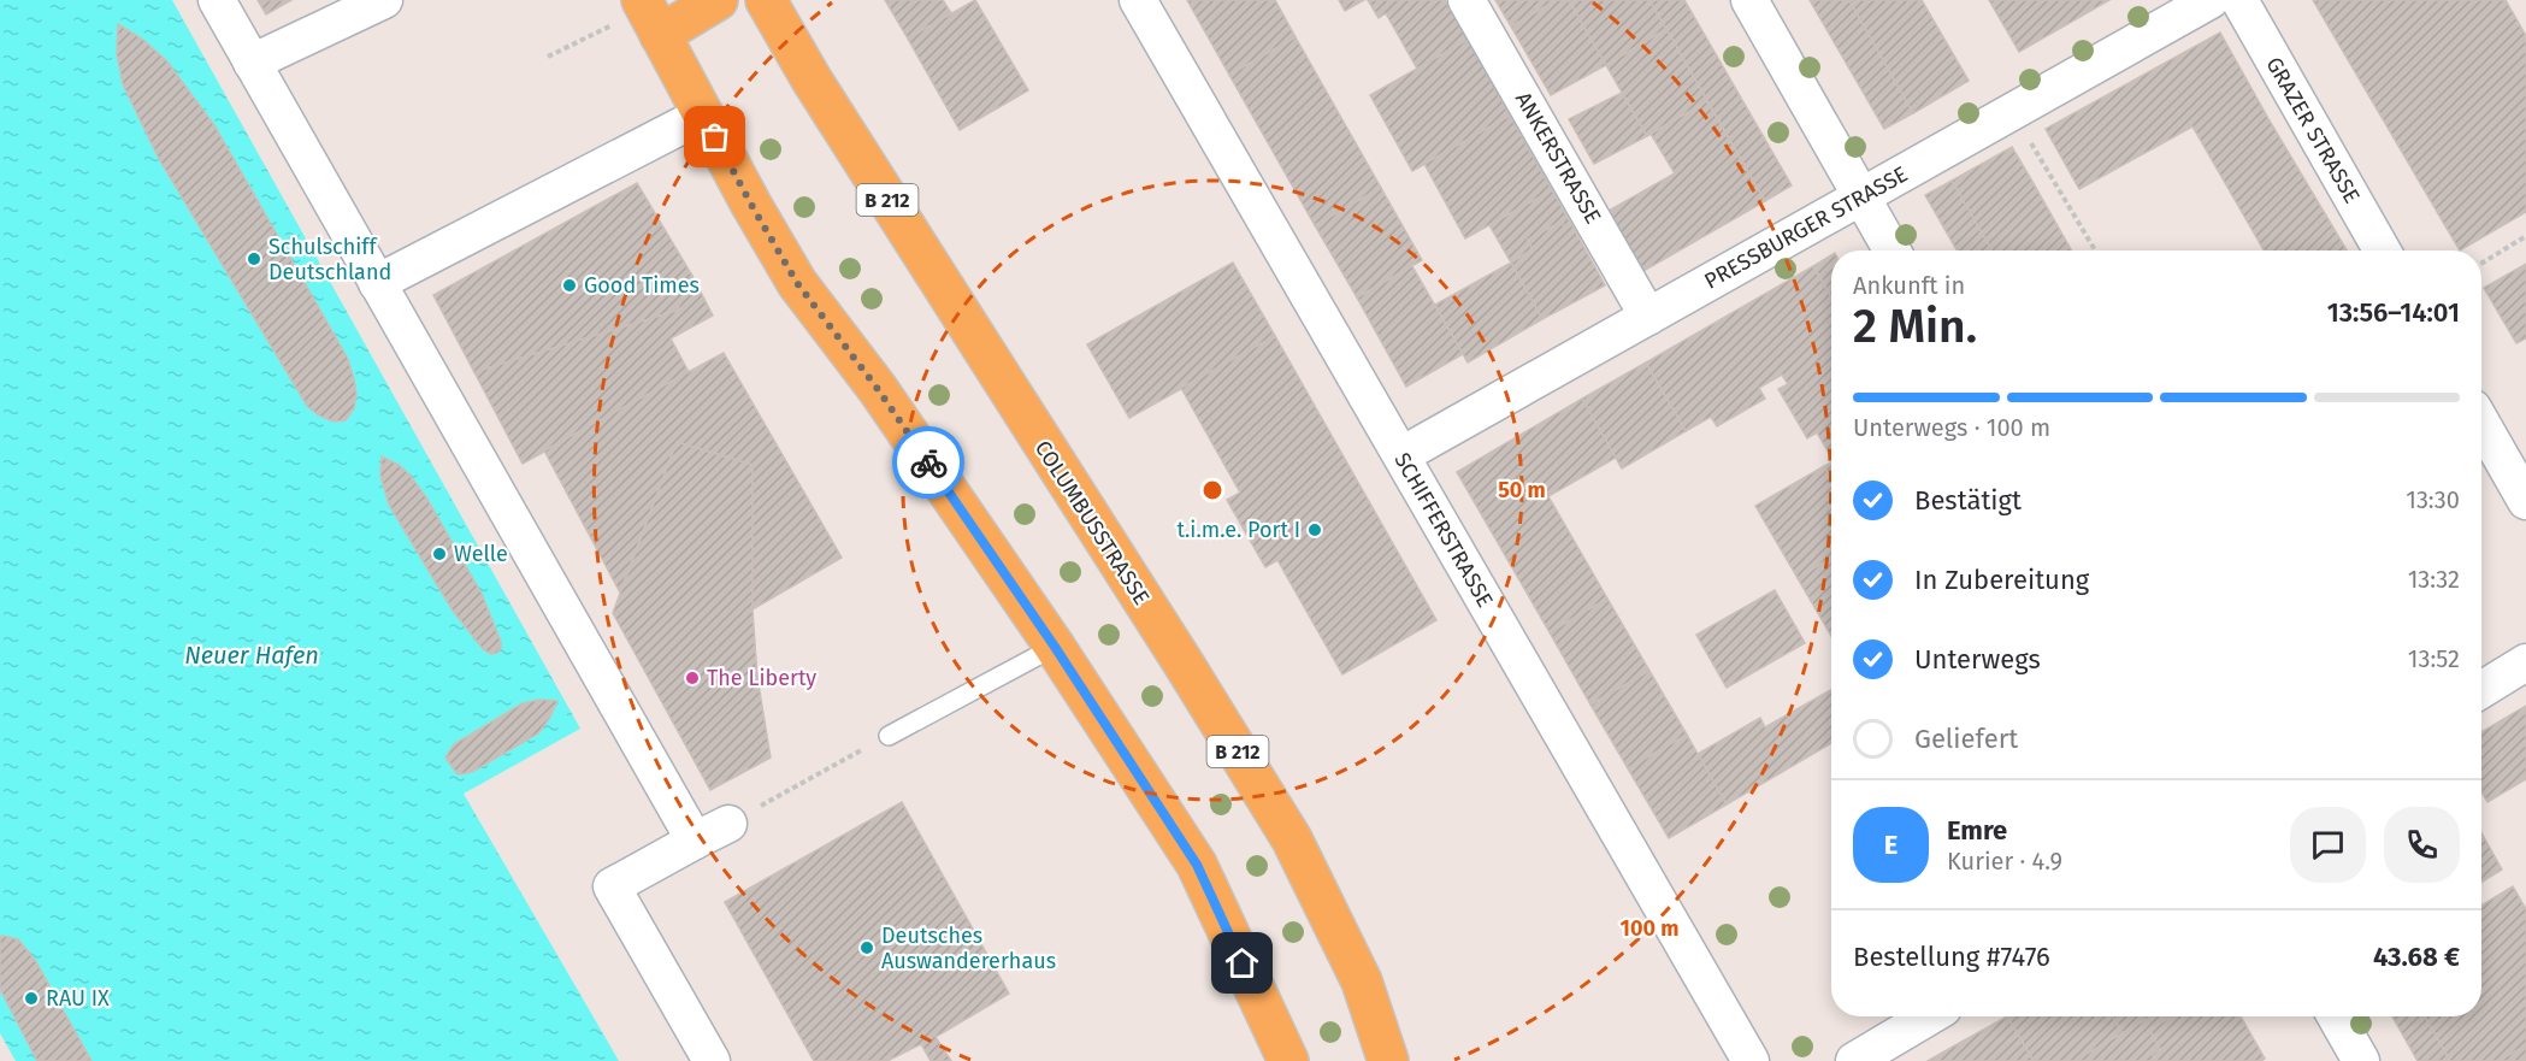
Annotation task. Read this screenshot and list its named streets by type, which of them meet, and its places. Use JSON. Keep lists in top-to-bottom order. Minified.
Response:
{"streets":{"main road":["B 212","COLUMBUSSTRASSE"],"street":["GRAZER STRASSE","ANKERSTRASSE","PRESSBURGER STRASSE","SCHIFFERSTRASSE"]},"crossings":[["ANKERSTRASSE","PRESSBURGER STRASSE"],["PRESSBURGER STRASSE","SCHIFFERSTRASSE"]],"water":["Neuer Hafen"],"places":["Schulschiff Deutschland","Good Times","t.i.m.e. Port I","Welle","The Liberty","Deutsches Auswandererhaus","RAU IX"],"page":{"heading":["2 Min.","Ankunft in","13:56–14:01"],"panel":["Emre","Kurier · 4.9","Bestellung #7476","43.68 €"],"bar":"Unterwegs · 100 m","list":[["Bestätigt","13:30"],["In Zubereitung","13:32"],["Unterwegs","13:52"],"Geliefert"],"round":"E"},"rings":["50 m","100 m"]}
